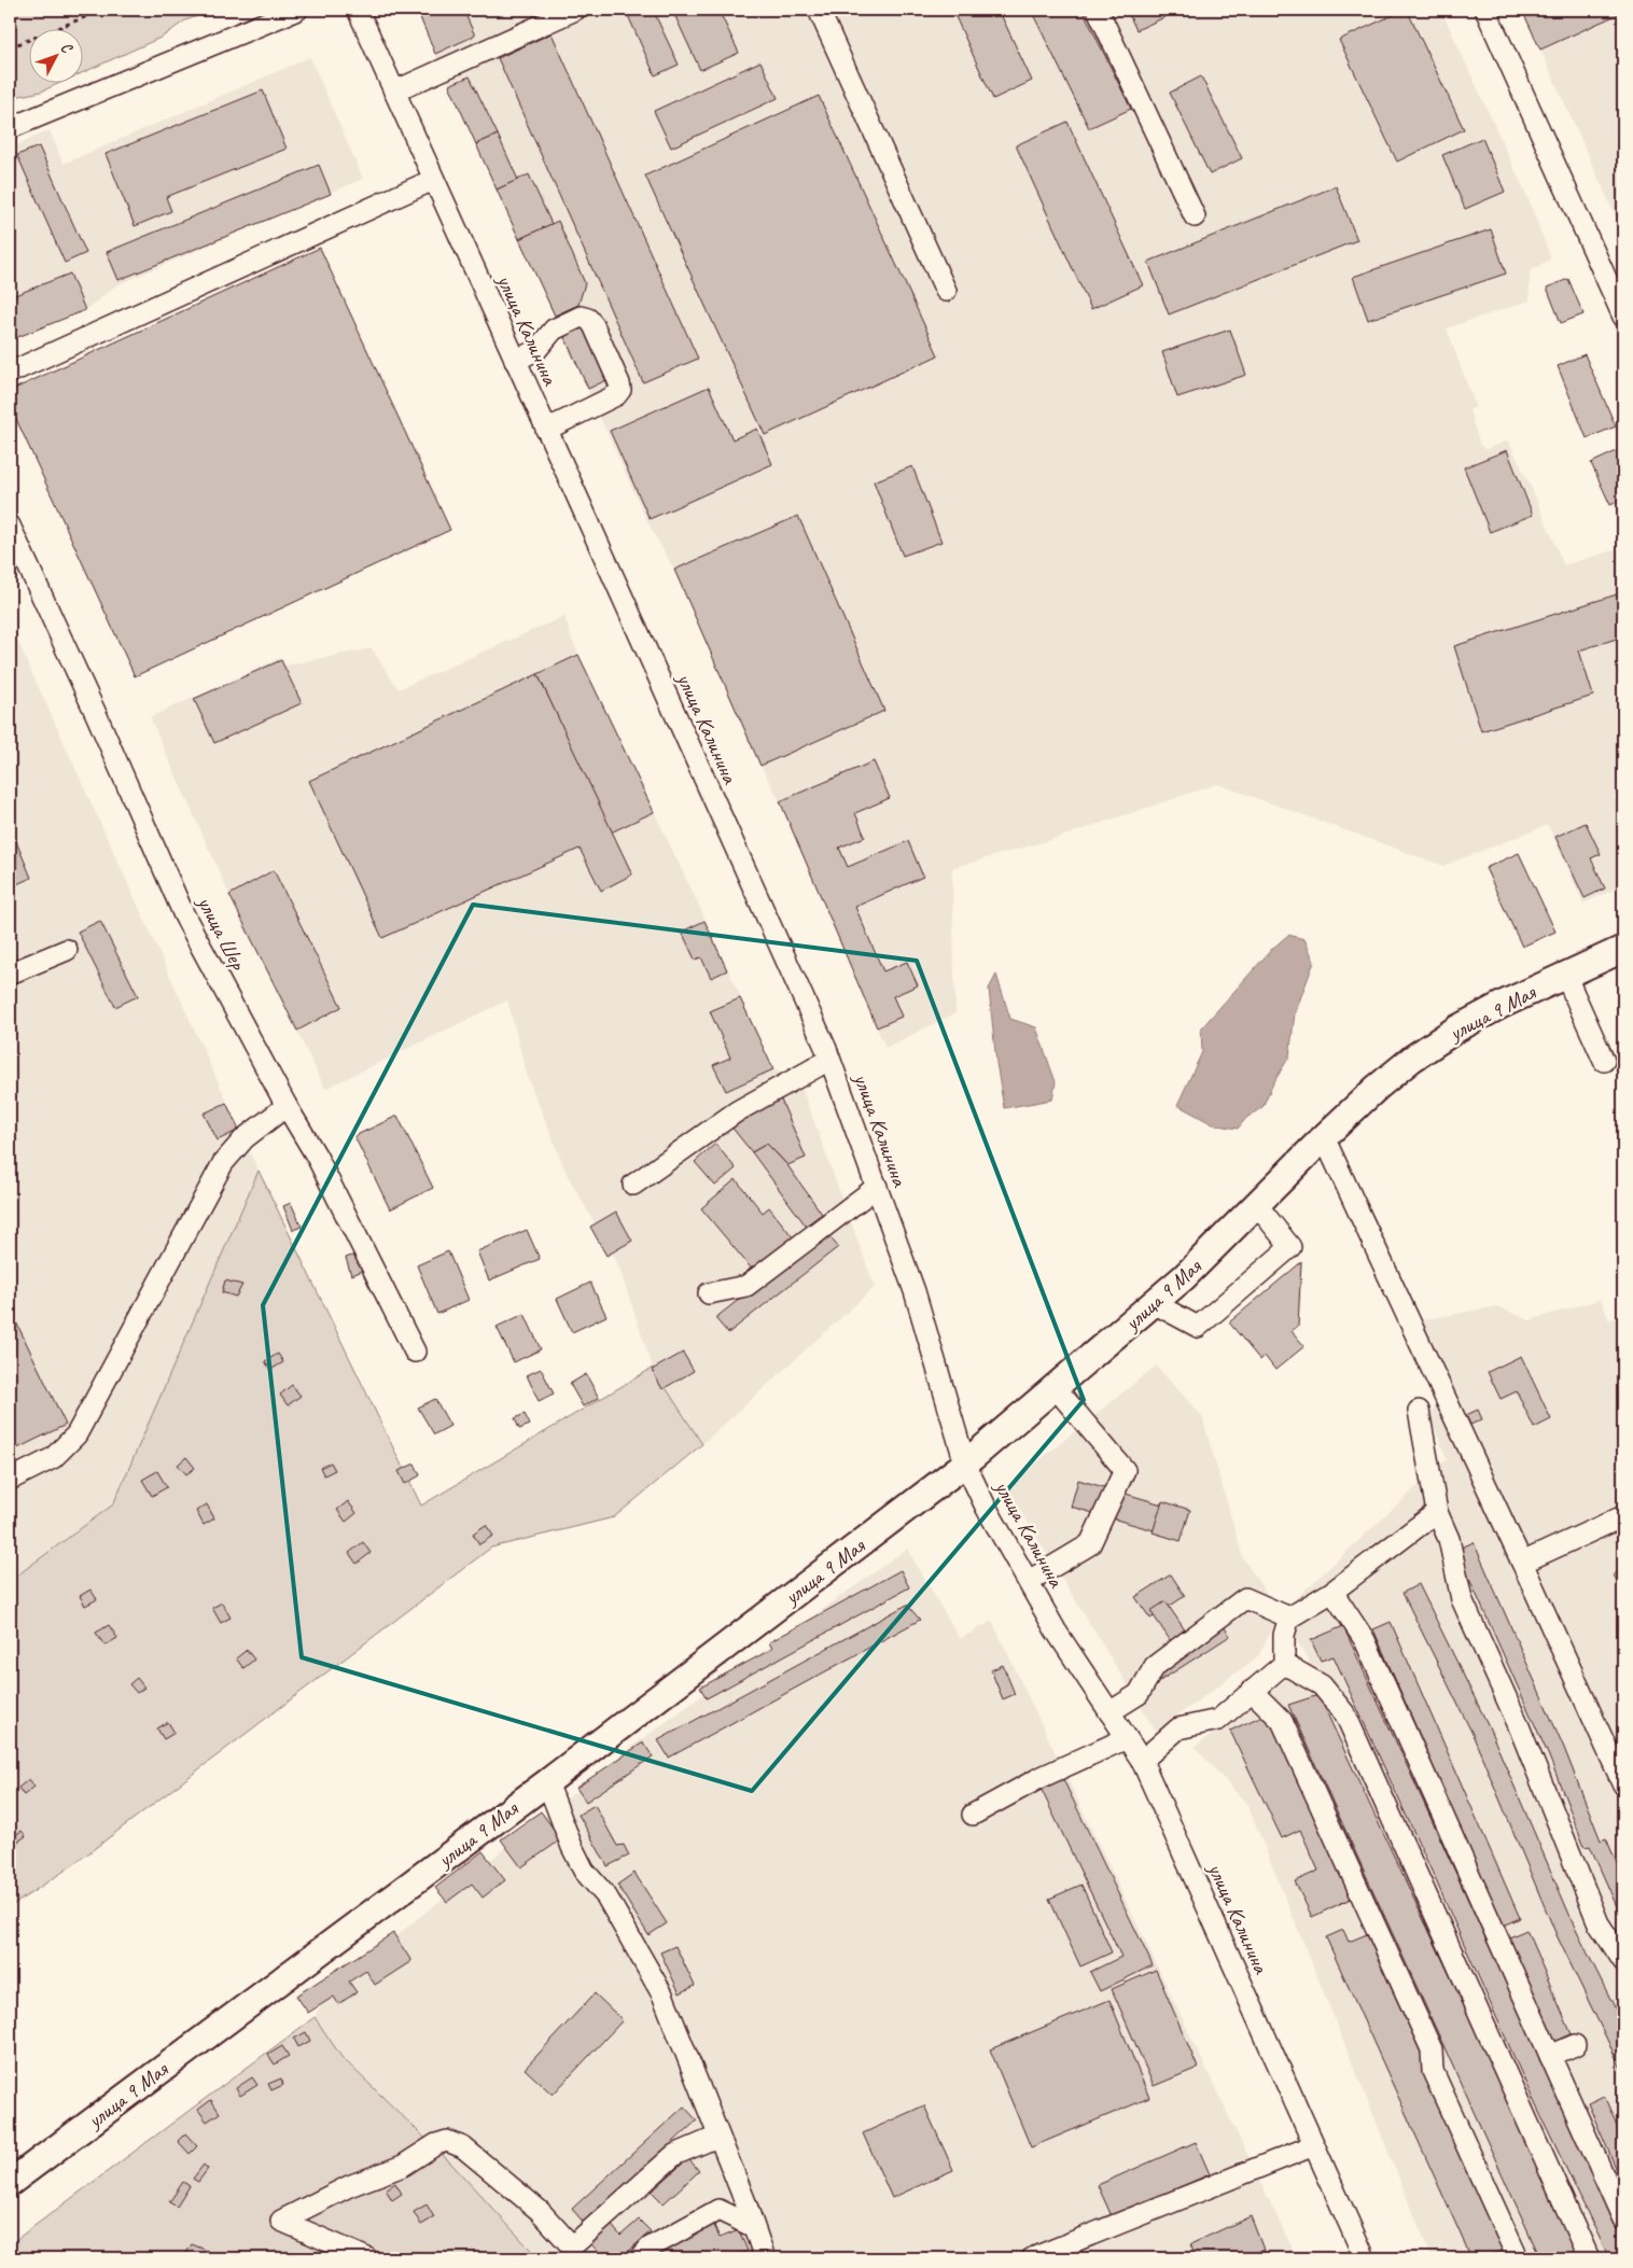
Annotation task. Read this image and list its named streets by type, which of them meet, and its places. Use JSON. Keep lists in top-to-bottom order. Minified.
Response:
{"streets":{"main road":["улица 9 Мая"],"street":["улица Калинина","улица Шер"]},"crossings":[["улица Калинина","улица 9 Мая"]],"north":"top right"}
